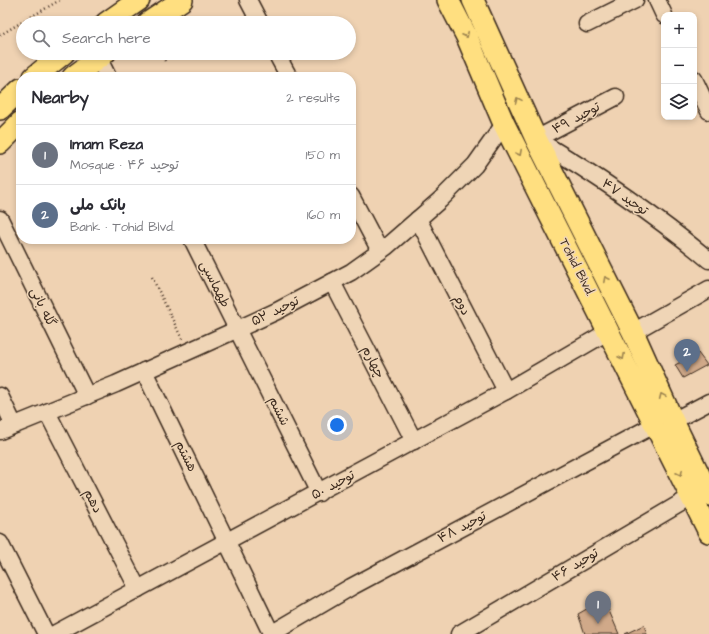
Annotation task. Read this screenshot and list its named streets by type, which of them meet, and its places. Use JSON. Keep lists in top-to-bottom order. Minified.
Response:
{"streets":{"main road":["Tohid Blvd."],"street":["توحید ۴۹","توحید ۴۷","طهماسبی","دوم","گله بانی","توحید ۵۲","چهارم","ششم","هشتم","توحید ۵۰","دهم","توحید ۴۸","توحید ۴۶"]},"crossings":[["توحید ۴۹","توحید ۴۷"],["توحید ۴۹","Tohid Blvd."],["توحید ۴۷","Tohid Blvd."],["Tohid Blvd.","توحید ۵۲"],["Tohid Blvd.","توحید ۵۰"],["Tohid Blvd.","توحید ۴۸"],["Tohid Blvd.","توحید ۴۶"],["طهماسبی","توحید ۵۲"],["طهماسبی","ششم"],["دوم","توحید ۵۲"],["دوم","توحید ۵۰"],["گله بانی","توحید ۵۲"],["توحید ۵۲","چهارم"],["توحید ۵۲","ششم"],["توحید ۵۲","هشتم"],["توحید ۵۲","دهم"],["چهارم","توحید ۵۰"],["ششم","توحید ۵۰"],["هشتم","توحید ۵۰"],["هشتم","توحید ۴۸"],["توحید ۵۰","دهم"]],"page":{"map_buttons":["+","−"],"search":"Search here","heading":["Nearby","2 results"],"list":[{"mark":"1","name":"Imam Reza","note":"Mosque · توحید ۴۶","value":"150 m"},{"mark":"2","name":"بانک ملی","note":"Bank · Tohid Blvd.","value":"160 m"}],"pins":["2","1"]}}
